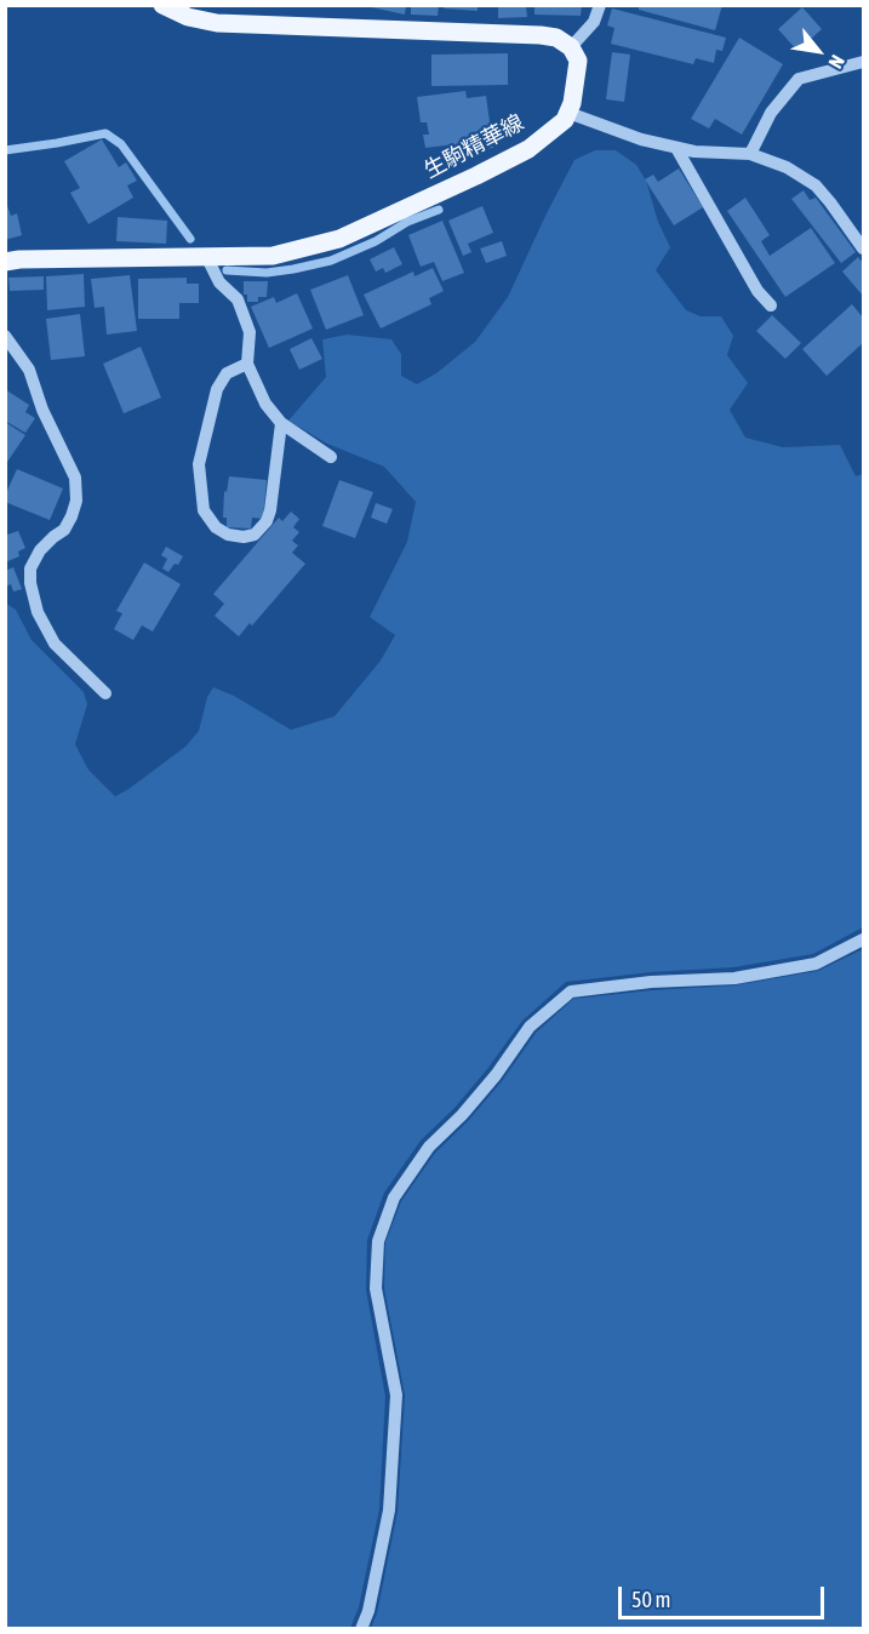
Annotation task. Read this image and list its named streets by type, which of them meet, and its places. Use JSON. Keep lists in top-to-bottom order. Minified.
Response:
{"streets":{"main road":["生駒精華線"]},"scale_bar":"50 m","north":"bottom right"}
